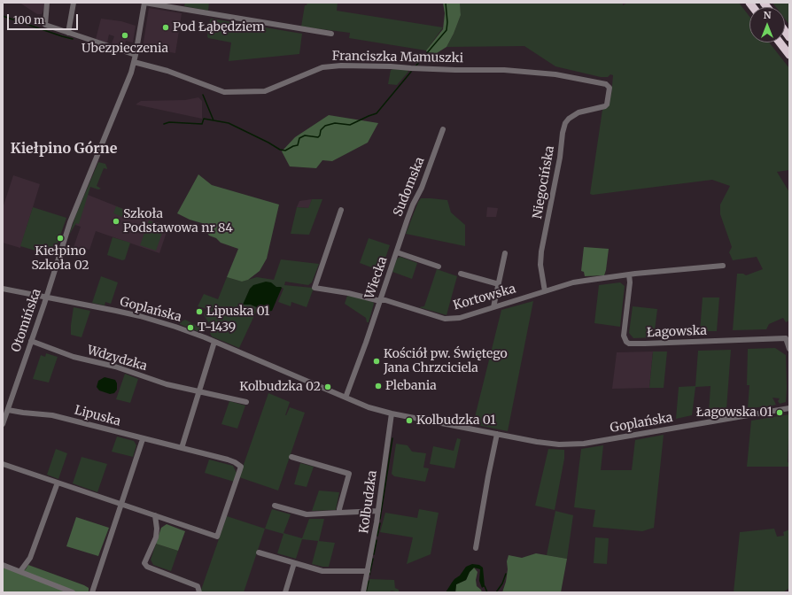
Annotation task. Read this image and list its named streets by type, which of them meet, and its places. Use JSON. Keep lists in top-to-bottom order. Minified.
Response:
{"streets":{"street":["Franciszka Mamuszki","Niegocińska","Sudomska","Wiecka","Kortowska","Goplańska","Otomińska","Łagowska","Wdzydzka","Lipuska","Kolbudzka"]},"crossings":[["Franciszka Mamuszki","Niegocińska"],["Franciszka Mamuszki","Otomińska"],["Niegocińska","Kortowska"],["Sudomska","Wiecka"],["Wiecka","Kortowska"],["Wiecka","Goplańska"],["Kortowska","Łagowska"],["Goplańska","Otomińska"],["Goplańska","Kolbudzka"],["Otomińska","Wdzydzka"],["Otomińska","Lipuska"]],"districts":["Kiełpino Górne"],"places":["Pod Łąbędziem","Ubezpieczenia","Szkoła Podstawowa nr 84","Kiełpino Szkoła 02","Lipuska 01","T-1439","Kościół pw. Świętego Jana Chrzciciela","Plebania","Kolbudzka 02","Łagowska 01","Kolbudzka 01"],"scale_bar":"100 m","north":"top"}
